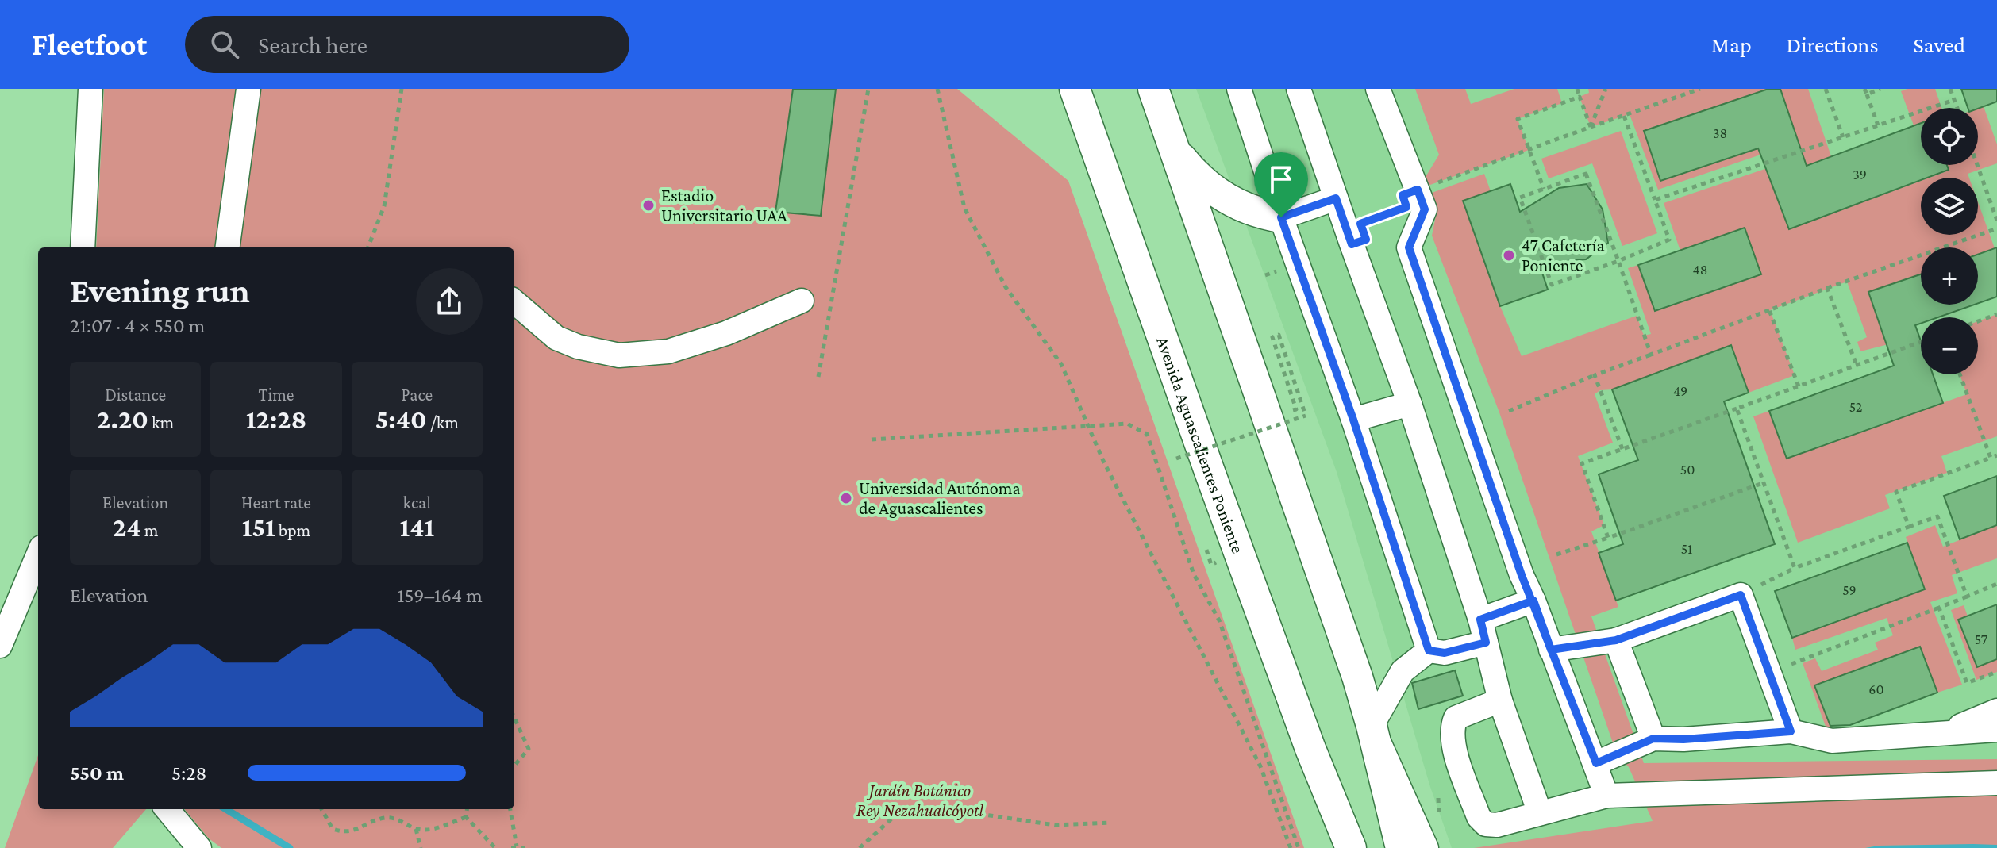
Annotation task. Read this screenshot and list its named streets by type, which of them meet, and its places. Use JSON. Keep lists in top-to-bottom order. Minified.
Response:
{"streets":{"main road":["Avenida Aguascalientes Poniente"]},"parks":["Jardín Botánico Rey Nezahualcóyotl"],"places":["Estadio Universitario UAA","47 Cafetería Poniente","Universidad Autónoma de Aguascalientes"],"house_numbers":["38","39","48","49","52","50","51","59","57","60"],"page":{"header":"Fleetfoot","search":"Search here","nav":["Map","Directions","Saved"],"map_buttons":["+","−"],"heading":["Evening run","21:07 · 4 × 550 m"],"stats":[["Distance","2.20 km"],["Time","12:28"],["Pace","5:40 /km"],["Elevation","24 m"],["Heart rate","151 bpm"],["kcal","141"]],"chart":["Elevation","159–164 m"],"list":[{"name":"550 m","note":"5:28"}]}}
